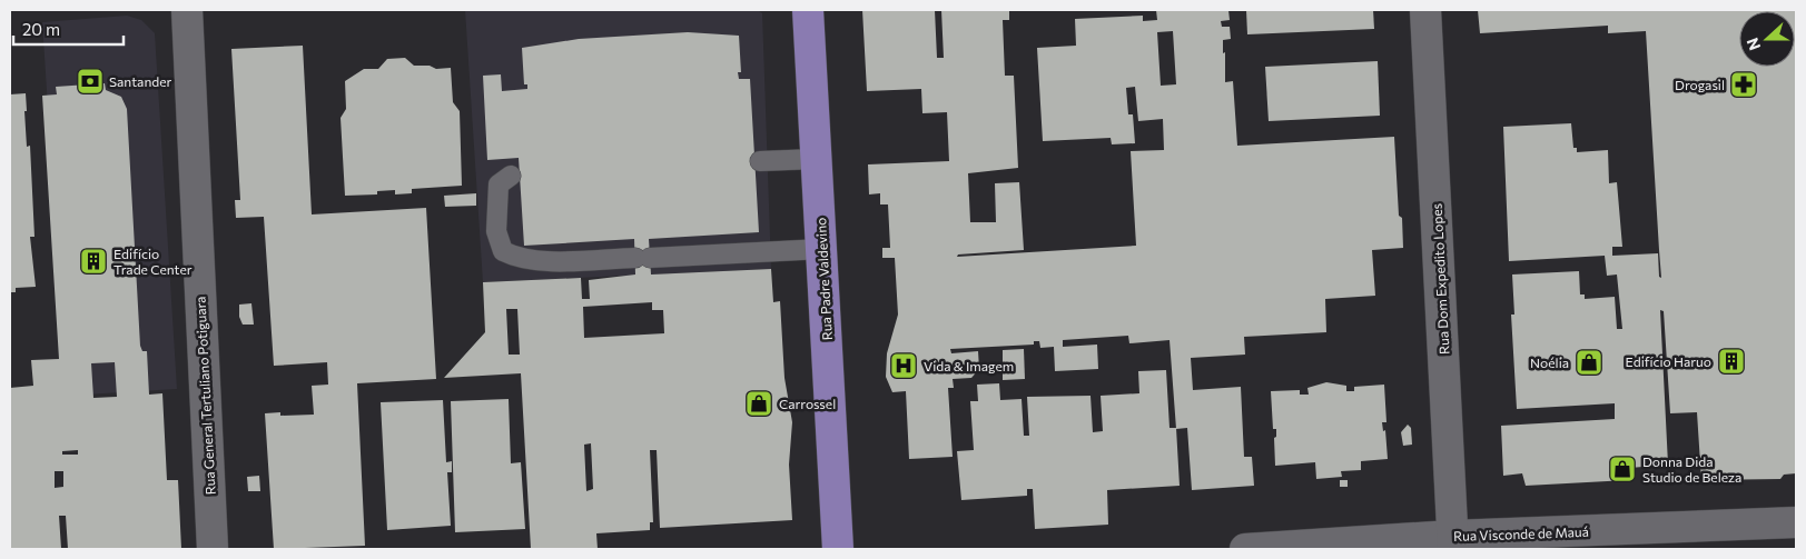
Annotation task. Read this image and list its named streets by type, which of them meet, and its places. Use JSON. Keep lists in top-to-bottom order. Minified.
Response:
{"streets":{"main road":["Rua Padre Valdevino"],"street":["Rua Dom Expedito Lopes","Rua General Tertuliano Potiguara","Rua Visconde de Mauá"]},"crossings":[["Rua Dom Expedito Lopes","Rua Visconde de Mauá"]],"places":{"bank":["Santander"],"pharmacy":["Drogasil"],"building":["Edifício Trade Center","Edifício Haruo"],"shop":["Noélia","Carrossel","Donna Dida Studio de Beleza"],"hospital":["Vida & Imagem"]},"scale_bar":"20 m","north":"left"}
